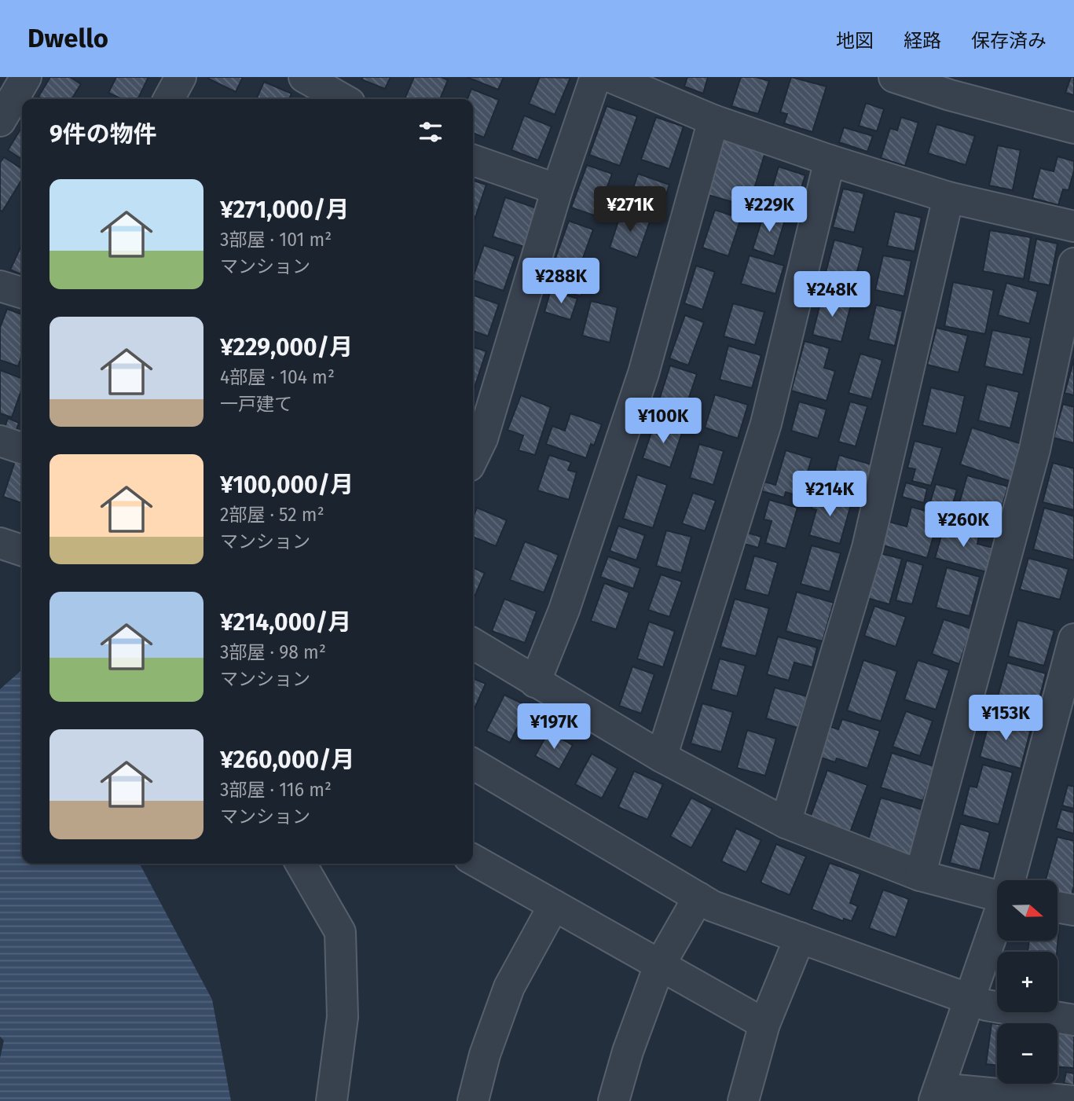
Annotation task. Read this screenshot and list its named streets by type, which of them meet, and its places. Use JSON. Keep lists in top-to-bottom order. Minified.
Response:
{"north":"right","page":{"header":"Dwello","nav":["地図","経路","保存済み"],"heading":"9件の物件","list":[{"name":"¥271,000/月","note":"3部屋 · 101 m² · マンション"},{"name":"¥229,000/月","note":"4部屋 · 104 m² · 一戸建て"},{"name":"¥100,000/月","note":"2部屋 · 52 m² · マンション"},{"name":"¥214,000/月","note":"3部屋 · 98 m² · マンション"},{"name":"¥260,000/月","note":"3部屋 · 116 m² · マンション"}],"price":["¥271K","¥229K","¥288K","¥248K","¥100K","¥214K","¥260K","¥153K","¥197K"],"map_buttons":["+","−"]}}
